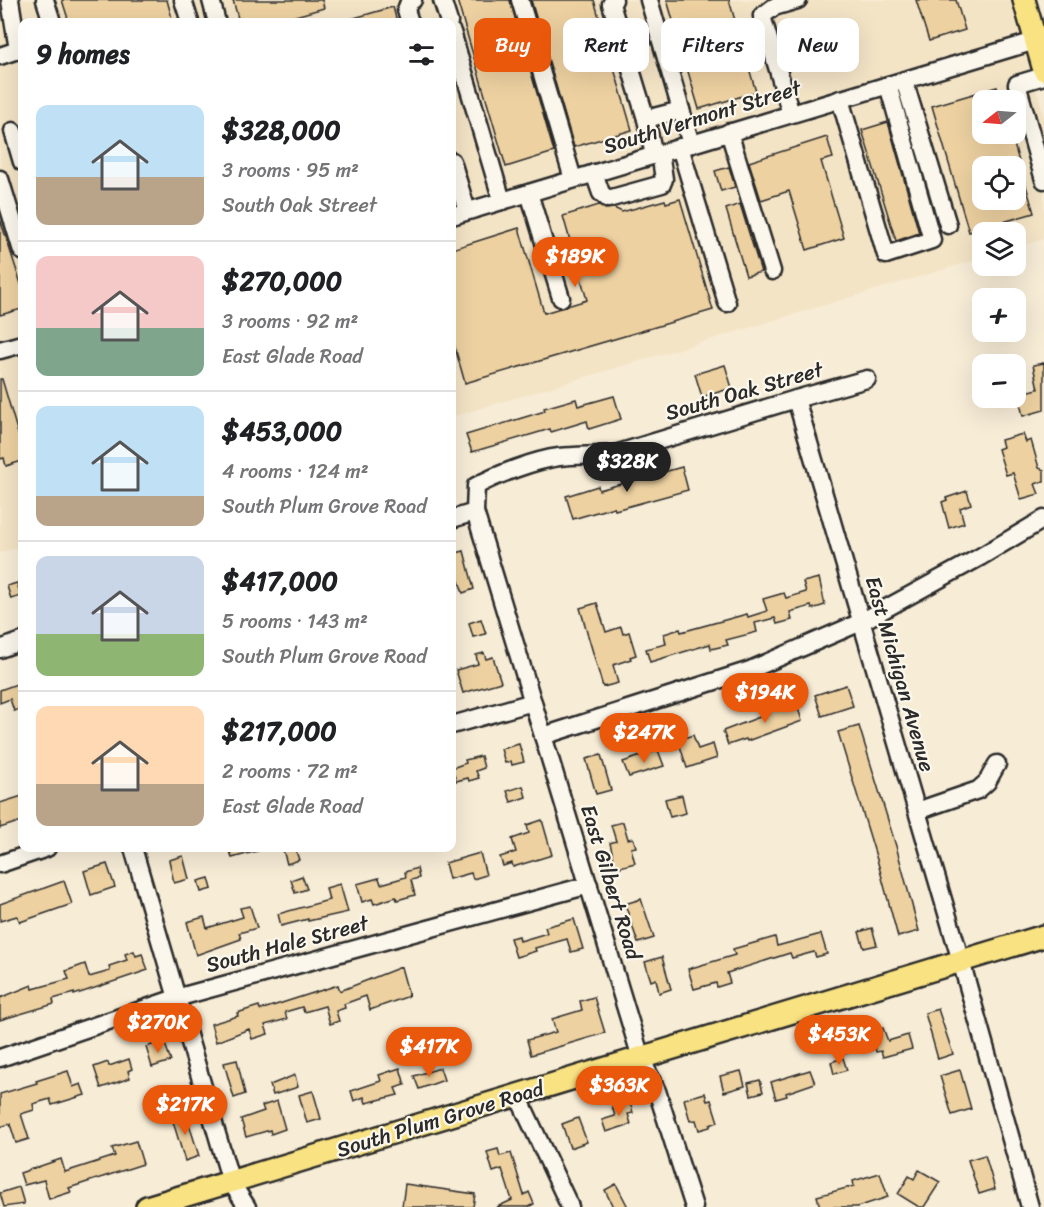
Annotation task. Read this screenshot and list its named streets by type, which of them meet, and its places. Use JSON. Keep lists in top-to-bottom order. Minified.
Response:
{"streets":{"main road":["South Plum Grove Road"],"street":["South Vermont Street","South Oak Street","East Michigan Avenue","East Gilbert Road","South Hale Street"]},"crossings":[["South Oak Street","East Michigan Avenue"],["South Oak Street","East Gilbert Road"],["East Michigan Avenue","South Plum Grove Road"],["East Gilbert Road","South Hale Street"],["East Gilbert Road","South Plum Grove Road"]],"north":"left","page":{"chip":["Buy","Rent","Filters","New"],"heading":"9 homes","map_buttons":["+","−"],"list":[{"name":"$328,000","note":"3 rooms · 95 m² · South Oak Street"},{"name":"$270,000","note":"3 rooms · 92 m² · East Glade Road"},{"name":"$453,000","note":"4 rooms · 124 m² · South Plum Grove Road"},{"name":"$417,000","note":"5 rooms · 143 m² · South Plum Grove Road"},{"name":"$217,000","note":"2 rooms · 72 m² · East Glade Road"}],"price":["$189K","$328K","$194K","$247K","$270K","$453K","$417K","$363K","$217K"]}}
